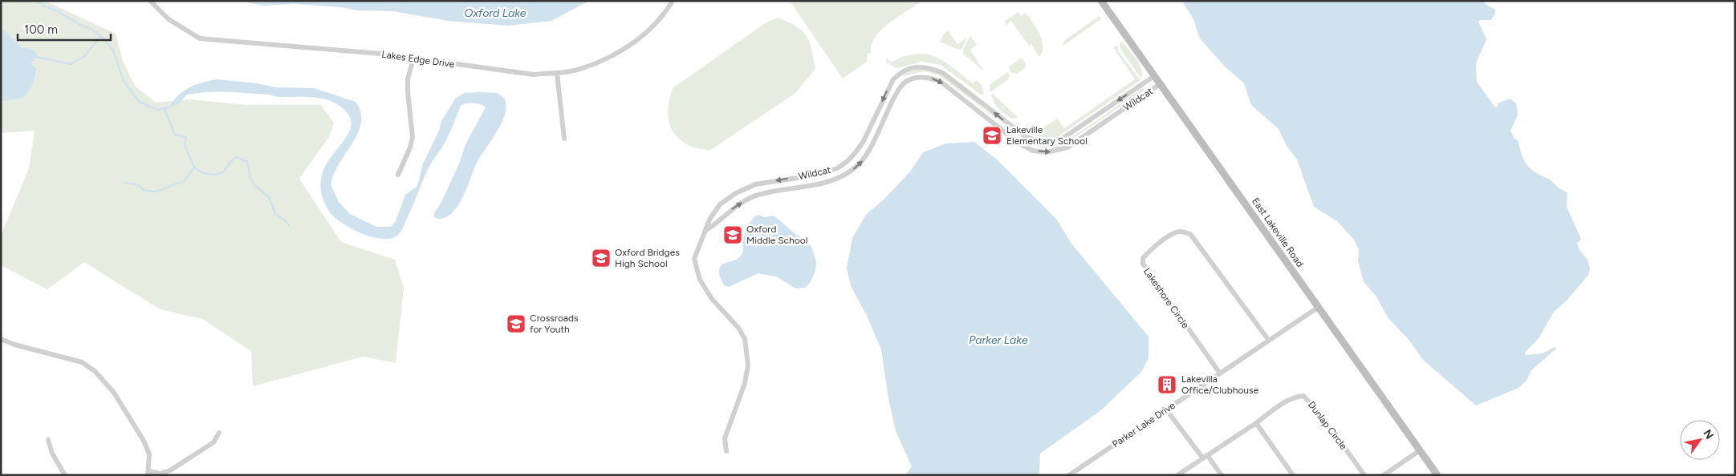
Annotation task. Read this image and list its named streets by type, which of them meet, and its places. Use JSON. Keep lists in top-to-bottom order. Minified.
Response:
{"streets":{"main road":["East Lakeville Road"],"street":["Lakes Edge Drive","Wildcat","Lakeshore Circle","Parker Lake Drive","Dunlap Circle"]},"crossings":[["Wildcat","East Lakeville Road"],["East Lakeville Road","Parker Lake Drive"],["Lakeshore Circle","Parker Lake Drive"]],"water":["Oxford Lake","Parker Lake"],"places":{"school or university":["Lakeville Elementary School","Oxford Middle School","Oxford Bridges High School","Crossroads for Youth"],"building":["Lakevilla Office/Clubhouse"]},"scale_bar":"100 m","north":"top right"}
